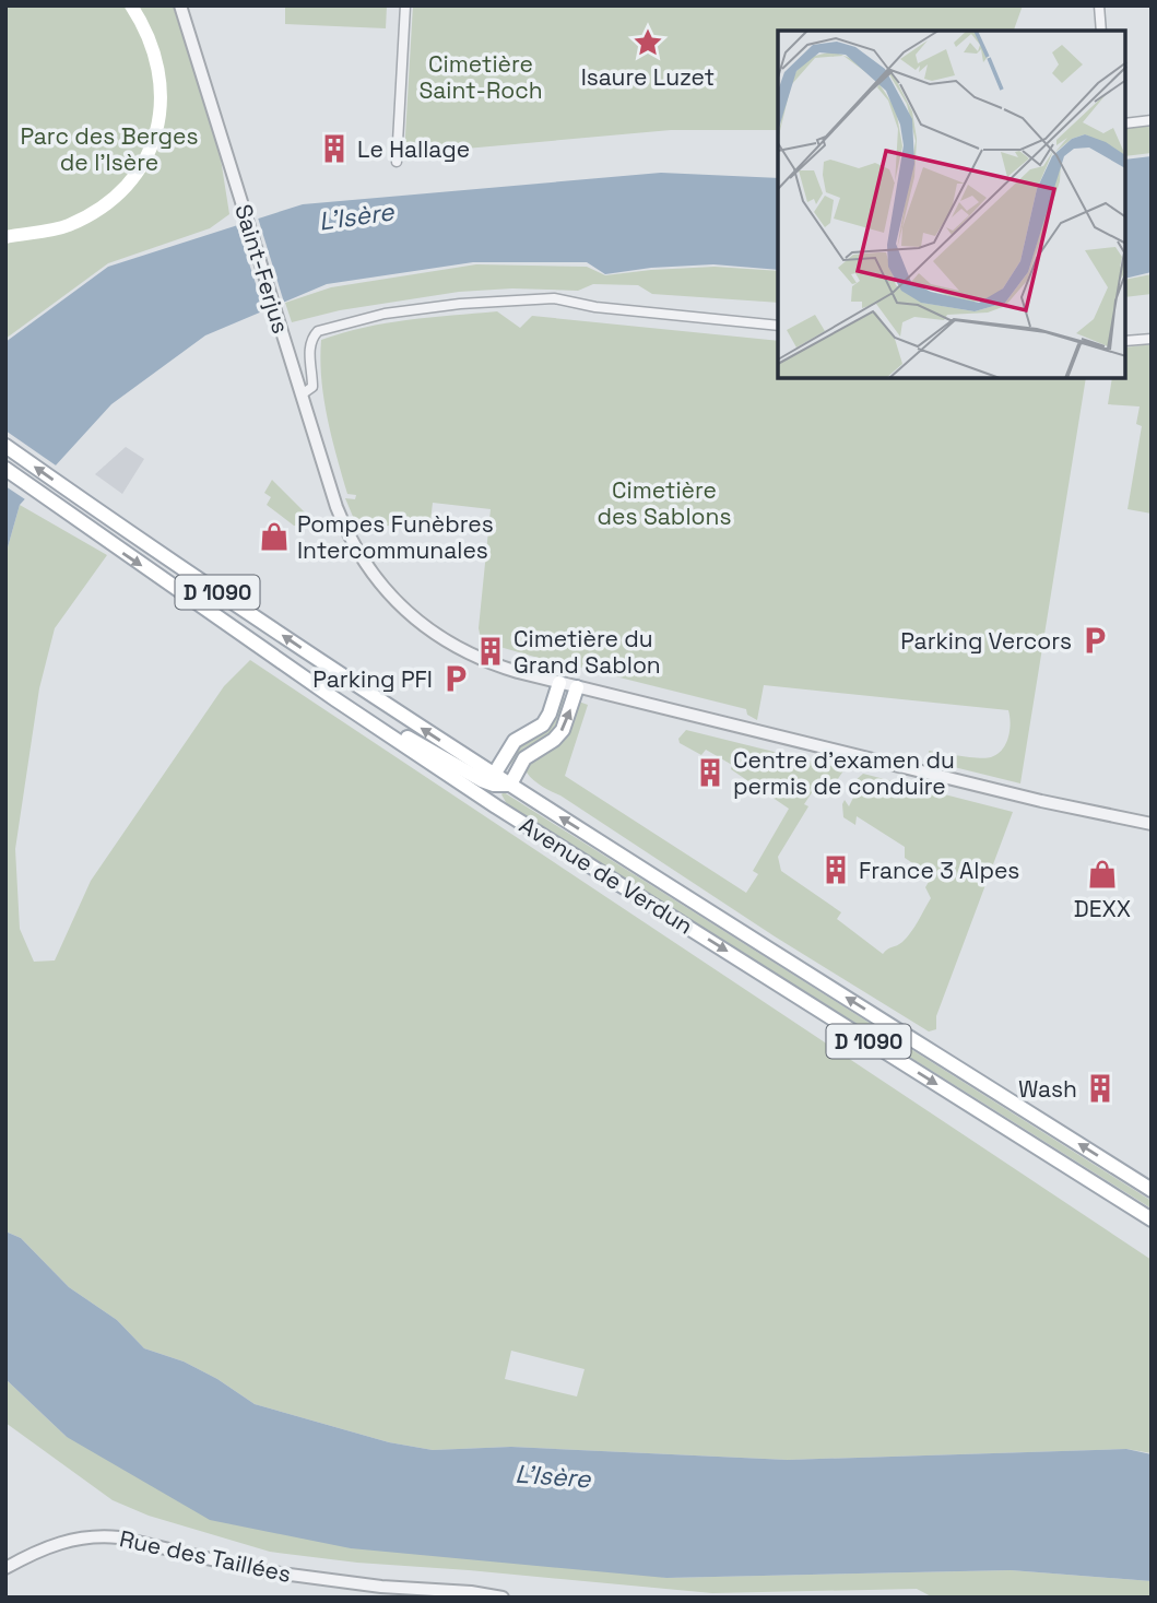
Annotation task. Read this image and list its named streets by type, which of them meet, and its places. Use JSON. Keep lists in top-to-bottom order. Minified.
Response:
{"streets":{"main road":["D 1090","Avenue de Verdun"],"street":["Saint-Ferjus","Rue des Taillées"]},"crossings":[["D 1090","Avenue de Verdun"]],"water":["L'Isère"],"parks":["Cimetière Saint-Roch","Parc des Berges de l'Isère","Cimetière des Sablons"],"places":{"place":["Isaure Luzet"],"building":["Le Hallage","Cimetière du Grand Sablon","Centre d'examen du permis de conduire","France 3 Alpes","Wash"],"shop":["Pompes Funèbres Intercommunales","DEXX"],"parking":["Parking Vercors","Parking PFI"]}}
